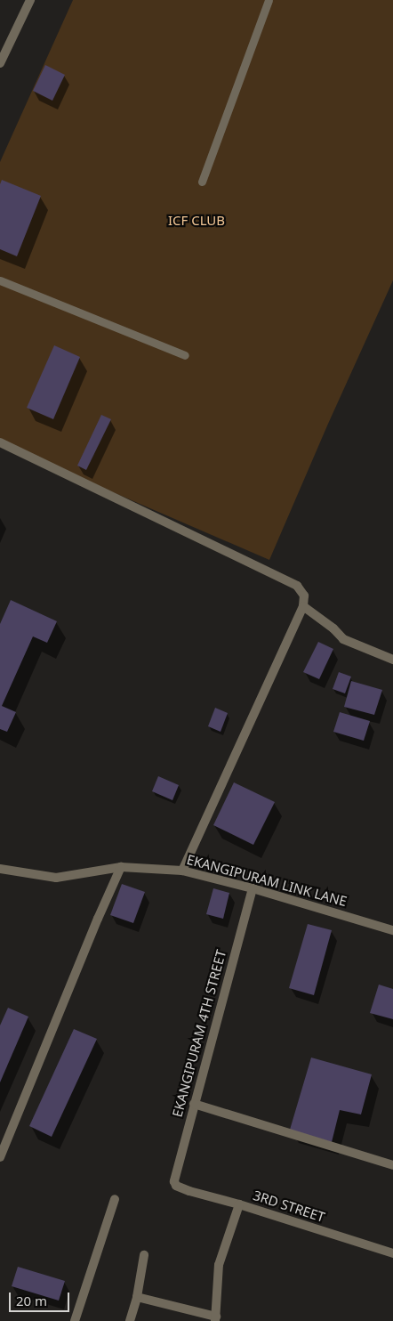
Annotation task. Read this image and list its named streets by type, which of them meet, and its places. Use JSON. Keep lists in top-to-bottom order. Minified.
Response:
{"streets":{"street":["EKANGIPURAM LINK LANE","EKANGIPURAM 4TH STREET","3RD STREET"]},"crossings":[["EKANGIPURAM LINK LANE","EKANGIPURAM 4TH STREET"],["EKANGIPURAM 4TH STREET","3RD STREET"]],"parks":["ICF CLUB"],"scale_bar":"20 m"}
